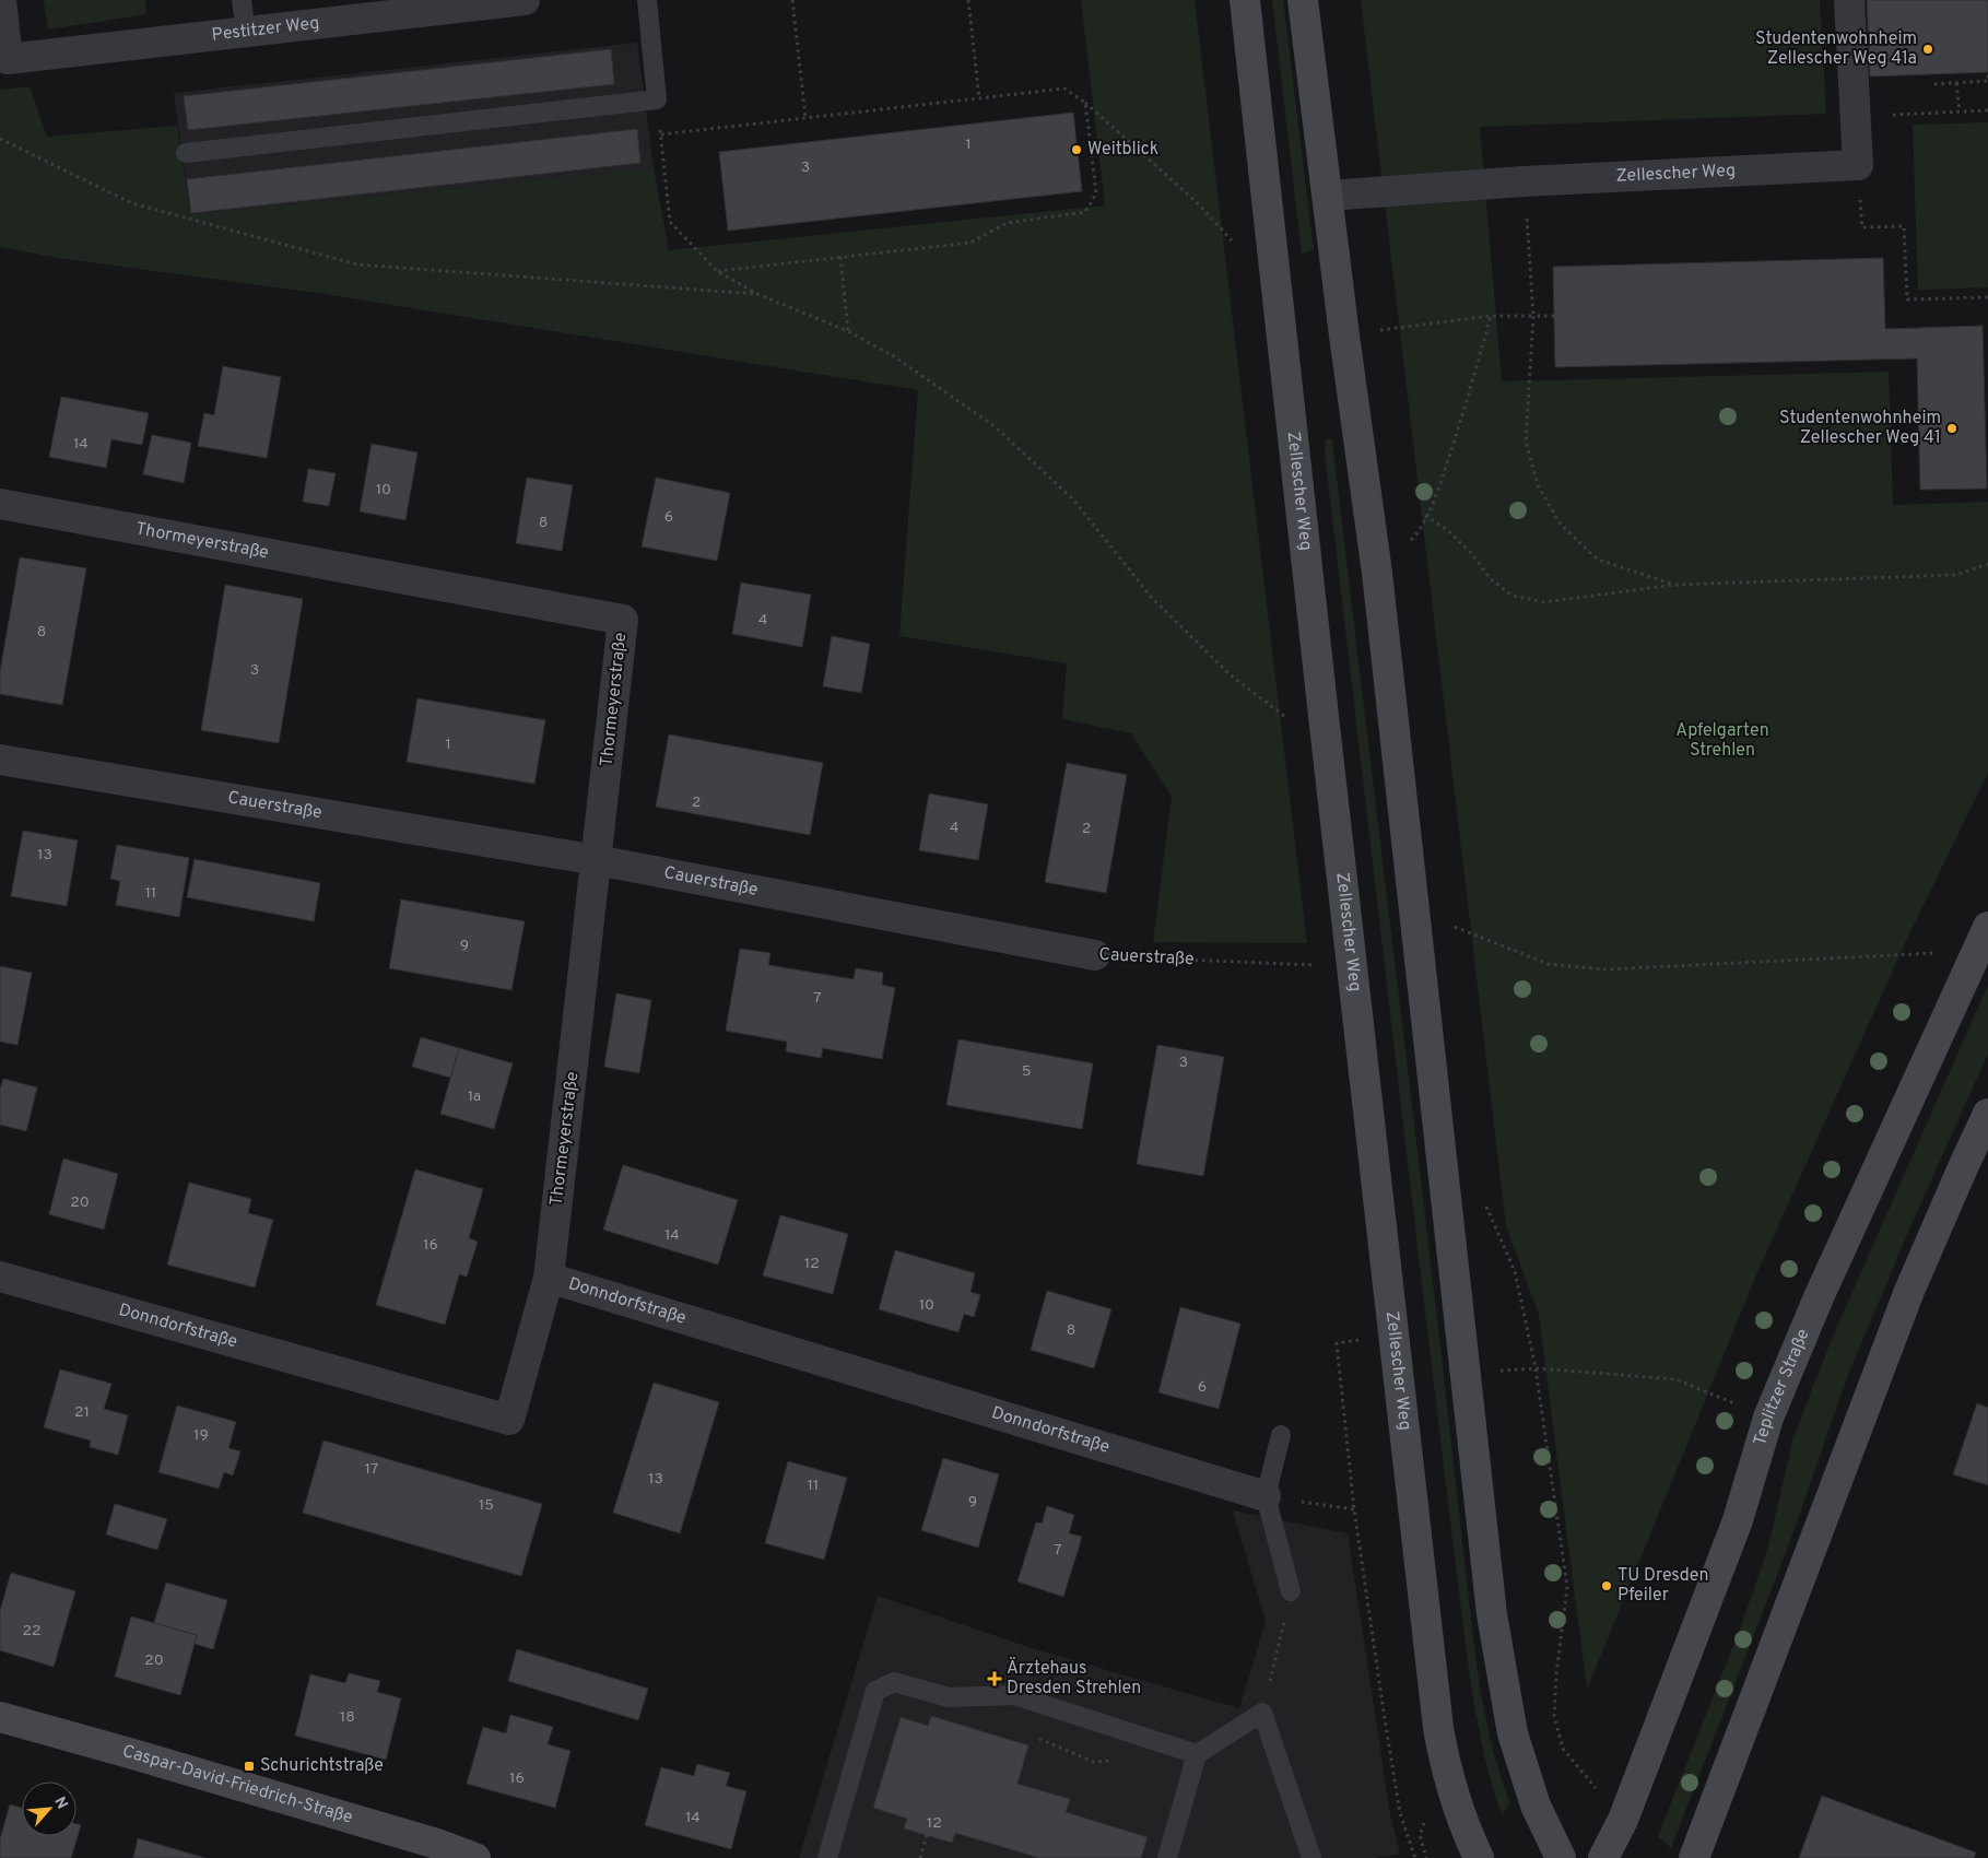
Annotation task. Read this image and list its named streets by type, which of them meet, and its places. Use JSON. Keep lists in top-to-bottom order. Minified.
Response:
{"streets":{"main road":["Zellescher Weg","Teplitzer Straße","Caspar-David-Friedrich-Straße"],"street":["Pestitzer Weg","Thormeyerstraße","Cauerstraße","Donndorfstraße"]},"crossings":[["Zellescher Weg","Cauerstraße"],["Thormeyerstraße","Cauerstraße"],["Thormeyerstraße","Donndorfstraße"]],"parks":["Apfelgarten Strehlen"],"places":{"other":["Studentenwohnheim Zellescher Weg 41a","Weitblick","Studentenwohnheim Zellescher Weg 41","TU Dresden Pfeiler"],"health":["Ärztehaus Dresden Strehlen"],"transit":["Schurichtstraße"]},"house_numbers":["1","3","14","10","6","8","4","8","3","1","2","4","2","13","11","9","7","3","5","1a","20","14","16","12","10","8","6","21","19","17","13","11","9","15","7","22","20","18","16","14","12"],"north":"top right"}
